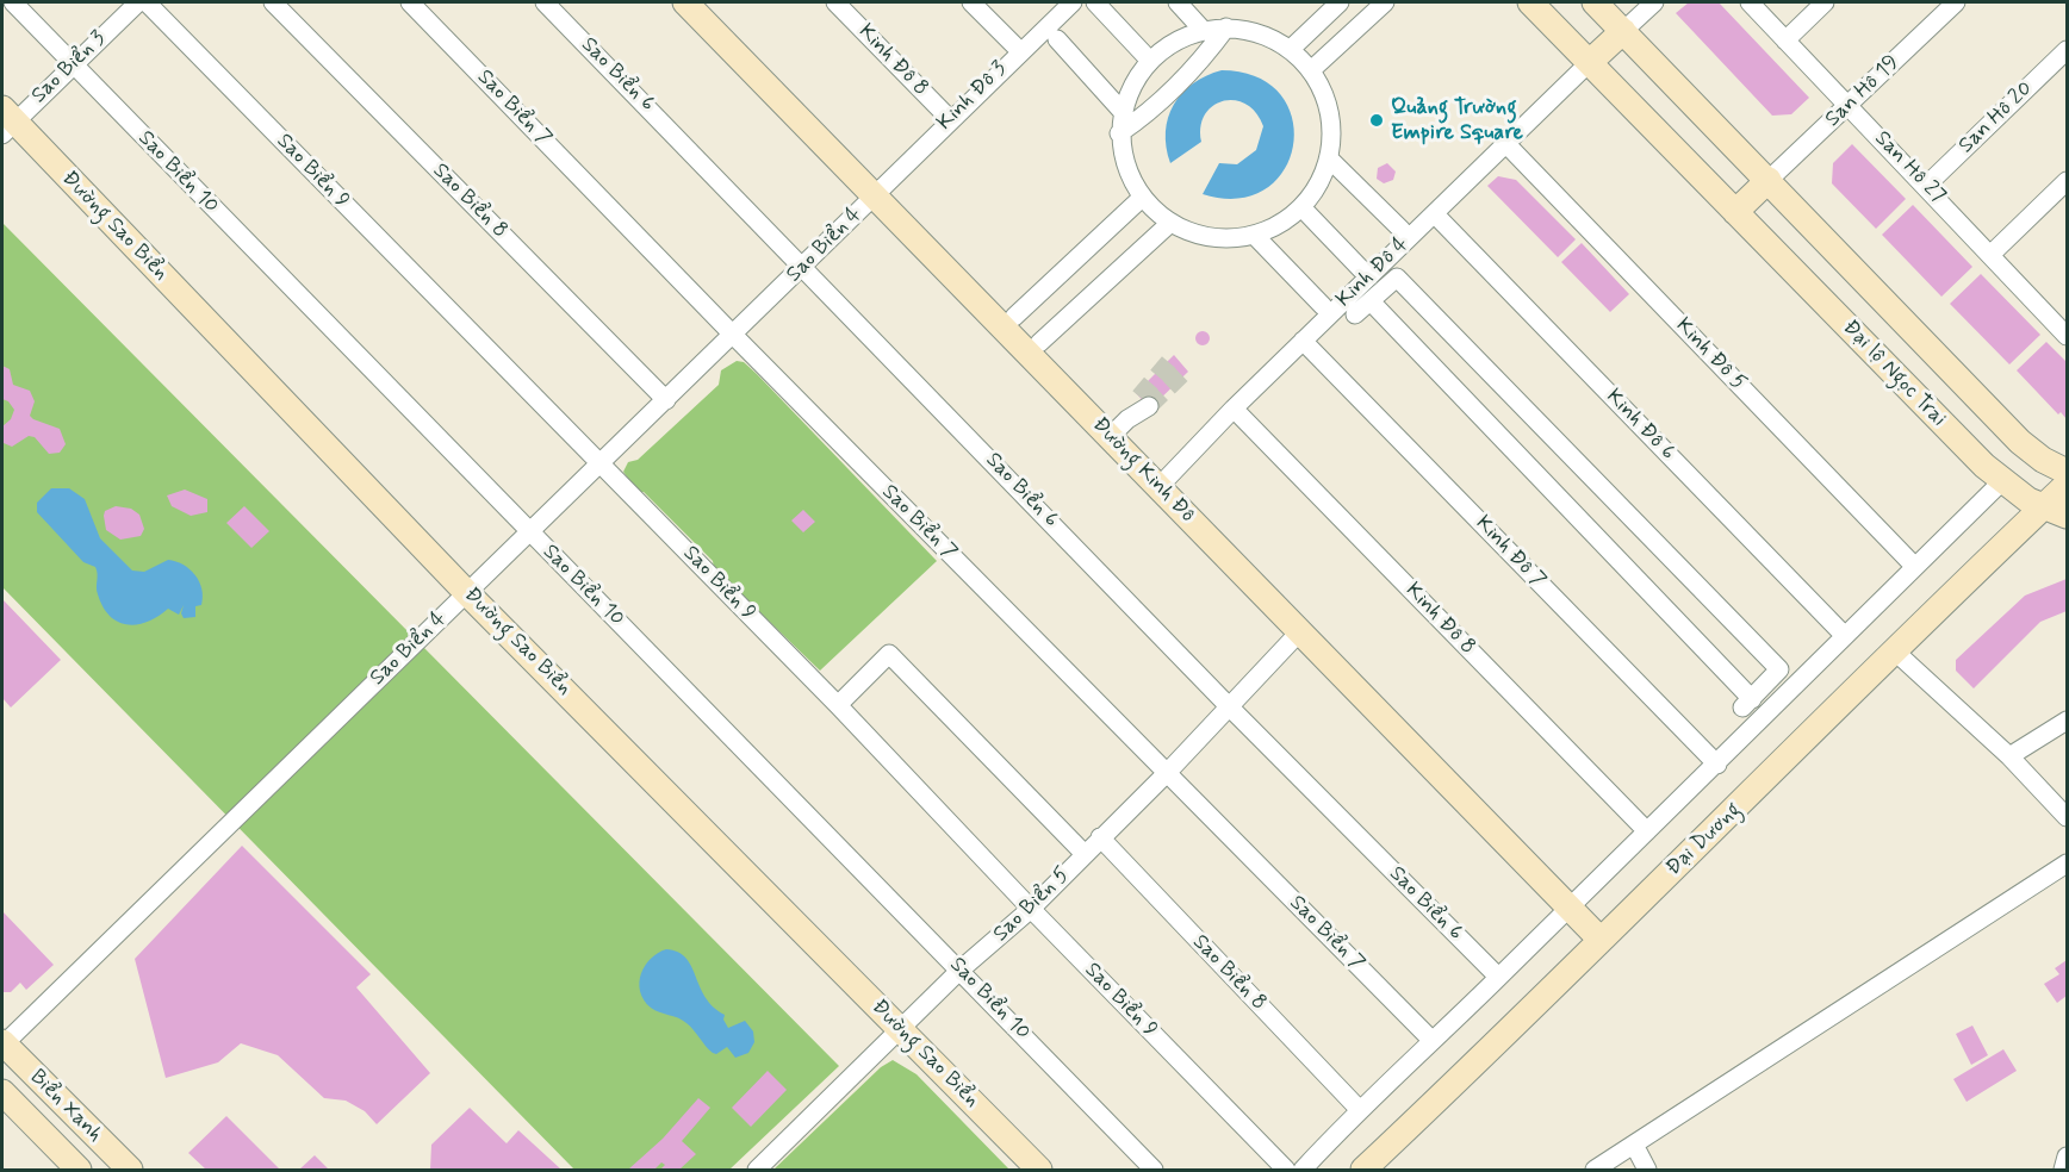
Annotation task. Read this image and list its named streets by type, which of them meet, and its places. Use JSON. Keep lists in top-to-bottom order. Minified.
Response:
{"streets":{"street":["Kinh Đô 8","Sao Biển 3","Sao Biển 6","San Hô 19","Kinh Đô 3","Sao Biển 7","San Hô 20","San Hô 27","Sao Biển 9","Sao Biển 10","Sao Biển 8","Đường Sao Biển","Sao Biển 4","Kinh Đô 4","Kinh Đô 5","Đại lộ Ngọc Trai","Kinh Đô 6","Đường Kinh Đô","Kinh Đô 7","Đại Dương","Sao Biển 5","Biển Xanh"]},"crossings":[["Kinh Đô 8","Kinh Đô 3"],["Kinh Đô 8","Kinh Đô 4"],["Sao Biển 3","Sao Biển 10"],["Sao Biển 3","Đường Sao Biển"],["Sao Biển 6","Sao Biển 4"],["Sao Biển 6","Sao Biển 5"],["San Hô 19","San Hô 27"],["San Hô 19","Đại lộ Ngọc Trai"],["Kinh Đô 3","Sao Biển 4"],["Kinh Đô 3","Đường Kinh Đô"],["Sao Biển 7","Sao Biển 4"],["Sao Biển 7","Sao Biển 5"],["San Hô 20","San Hô 27"],["Sao Biển 9","Sao Biển 4"],["Sao Biển 9","Sao Biển 5"],["Sao Biển 10","Sao Biển 4"],["Sao Biển 10","Sao Biển 5"],["Sao Biển 8","Sao Biển 4"],["Sao Biển 8","Sao Biển 5"],["Đường Sao Biển","Sao Biển 4"],["Đường Sao Biển","Sao Biển 5"],["Sao Biển 4","Đường Kinh Đô"],["Sao Biển 4","Biển Xanh"],["Kinh Đô 4","Kinh Đô 5"],["Kinh Đô 4","Đại lộ Ngọc Trai"],["Kinh Đô 4","Kinh Đô 6"],["Kinh Đô 4","Đường Kinh Đô"],["Kinh Đô 4","Kinh Đô 7"],["Đại lộ Ngọc Trai","Đại Dương"],["Đường Kinh Đô","Đại Dương"],["Đường Kinh Đô","Sao Biển 5"]],"places":["Quảng Trường Empire Square"]}
